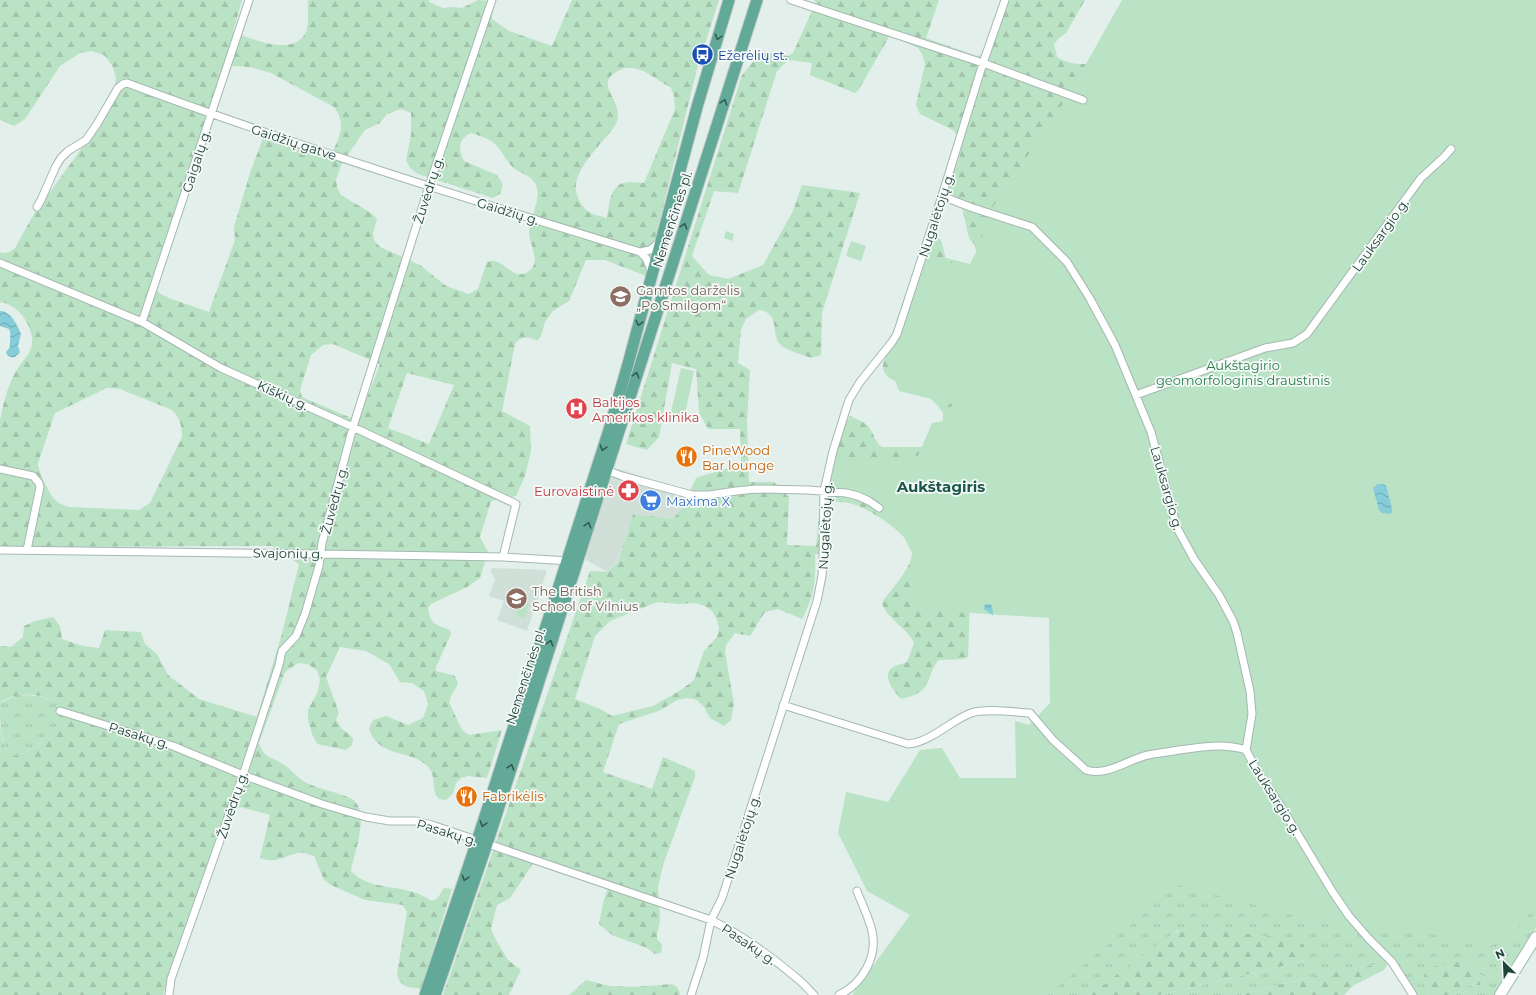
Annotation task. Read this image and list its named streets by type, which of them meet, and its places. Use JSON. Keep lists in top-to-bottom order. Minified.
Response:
{"streets":{"main road":["Nemenčinės pl."],"street":["Gaidžių gatve","Gaigalų g.","Žuvėdrų g.","Gaidžių g.","Nugalėtojų g.","Lauksargio g.","Kiškių g.","Svajonių g.","Pasakų g."]},"crossings":[["Gaidžių gatve","Gaigalų g."],["Gaidžių gatve","Gaidžių g."],["Gaigalų g.","Kiškių g."],["Žuvėdrų g.","Gaidžių g."],["Žuvėdrų g.","Kiškių g."],["Žuvėdrų g.","Svajonių g."],["Žuvėdrų g.","Pasakų g."],["Nugalėtojų g.","Lauksargio g."],["Nugalėtojų g.","Pasakų g."],["Nemenčinės pl.","Svajonių g."],["Nemenčinės pl.","Pasakų g."],["Kiškių g.","Svajonių g."]],"districts":["Aukštagiris"],"parks":["Aukštagirio geomorfologinis draustinis"],"places":{"bus stop":["Ežerėlių st."],"school or university":["Gamtos darželis „Po Smilgom“","The British School of Vilnius"],"hospital":["Baltijos Amerikos klinika"],"restaurant":["PineWood Bar lounge","Fabrikėlis"],"pharmacy":["Eurovaistinė"],"supermarket":["Maxima X"]},"north":"top left"}
